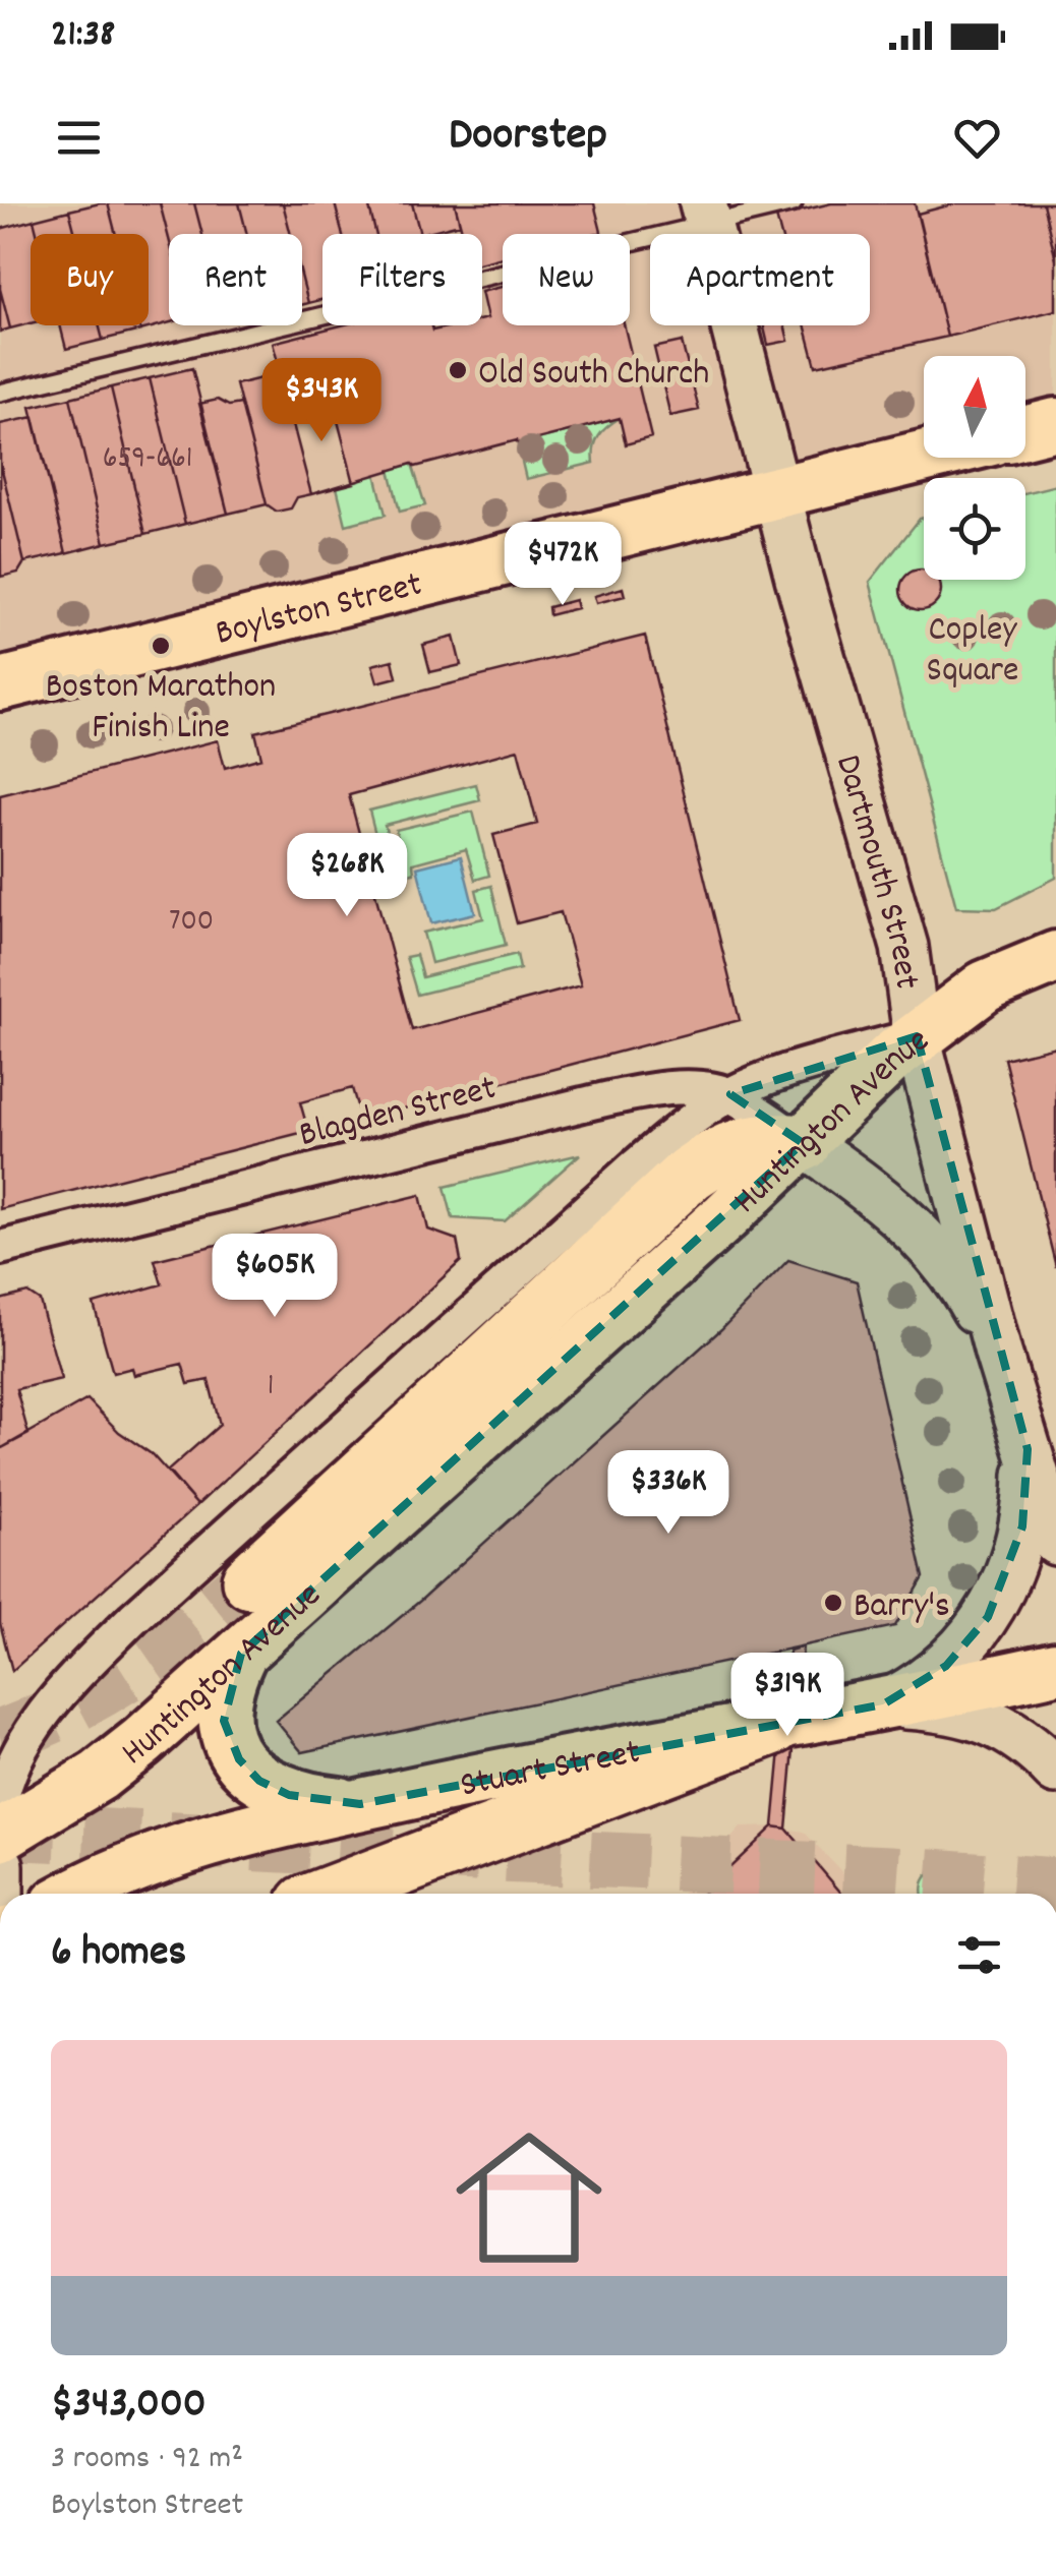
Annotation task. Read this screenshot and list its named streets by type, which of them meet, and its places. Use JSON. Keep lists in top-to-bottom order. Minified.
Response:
{"streets":{"main road":["Boylston Street","Dartmouth Street","Huntington Avenue","Stuart Street"],"street":["Blagden Street"]},"crossings":[["Boylston Street","Dartmouth Street"],["Dartmouth Street","Huntington Avenue"],["Blagden Street","Huntington Avenue"]],"parks":["Copley Square"],"places":["Old South Church","Boston Marathon Finish Line","Barry's"],"house_numbers":["659-661","700","1"],"north":"top","page":{"status":"21:38","header":"Doorstep","chip":["Buy","Rent","Filters","New","Apartment"],"price":["$343K","$472K","$268K","$605K","$336K","$319K"],"heading":"6 homes","list":[{"name":"$343,000","note":"3 rooms · 92 m² · Boylston Street"}]}}
